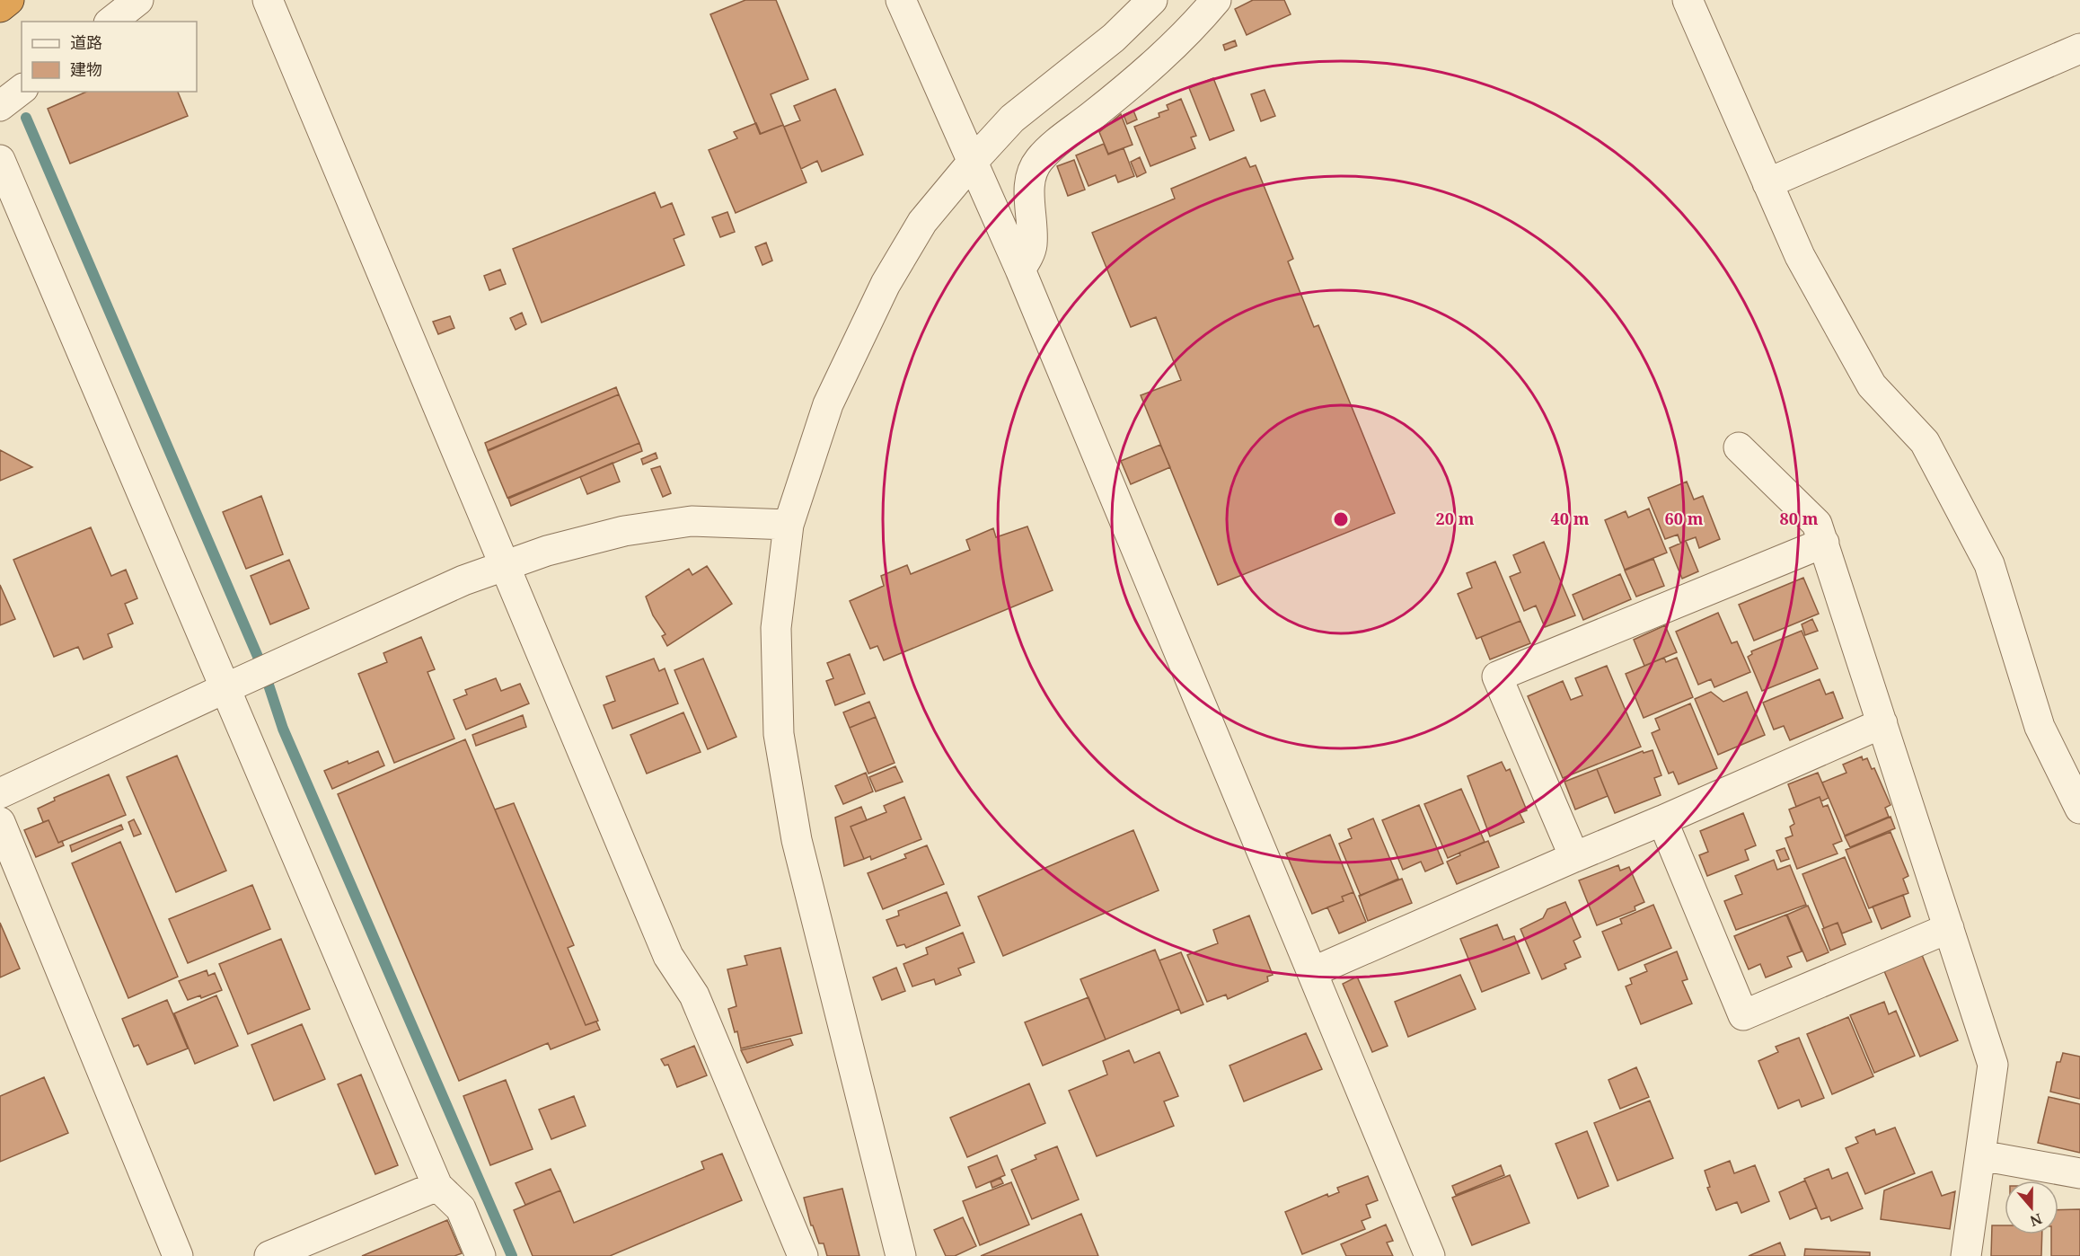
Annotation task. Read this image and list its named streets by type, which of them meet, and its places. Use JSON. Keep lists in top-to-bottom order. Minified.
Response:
{"legend":["道路","建物"],"north":"bottom","rings":["20 m","40 m","60 m","80 m"]}
